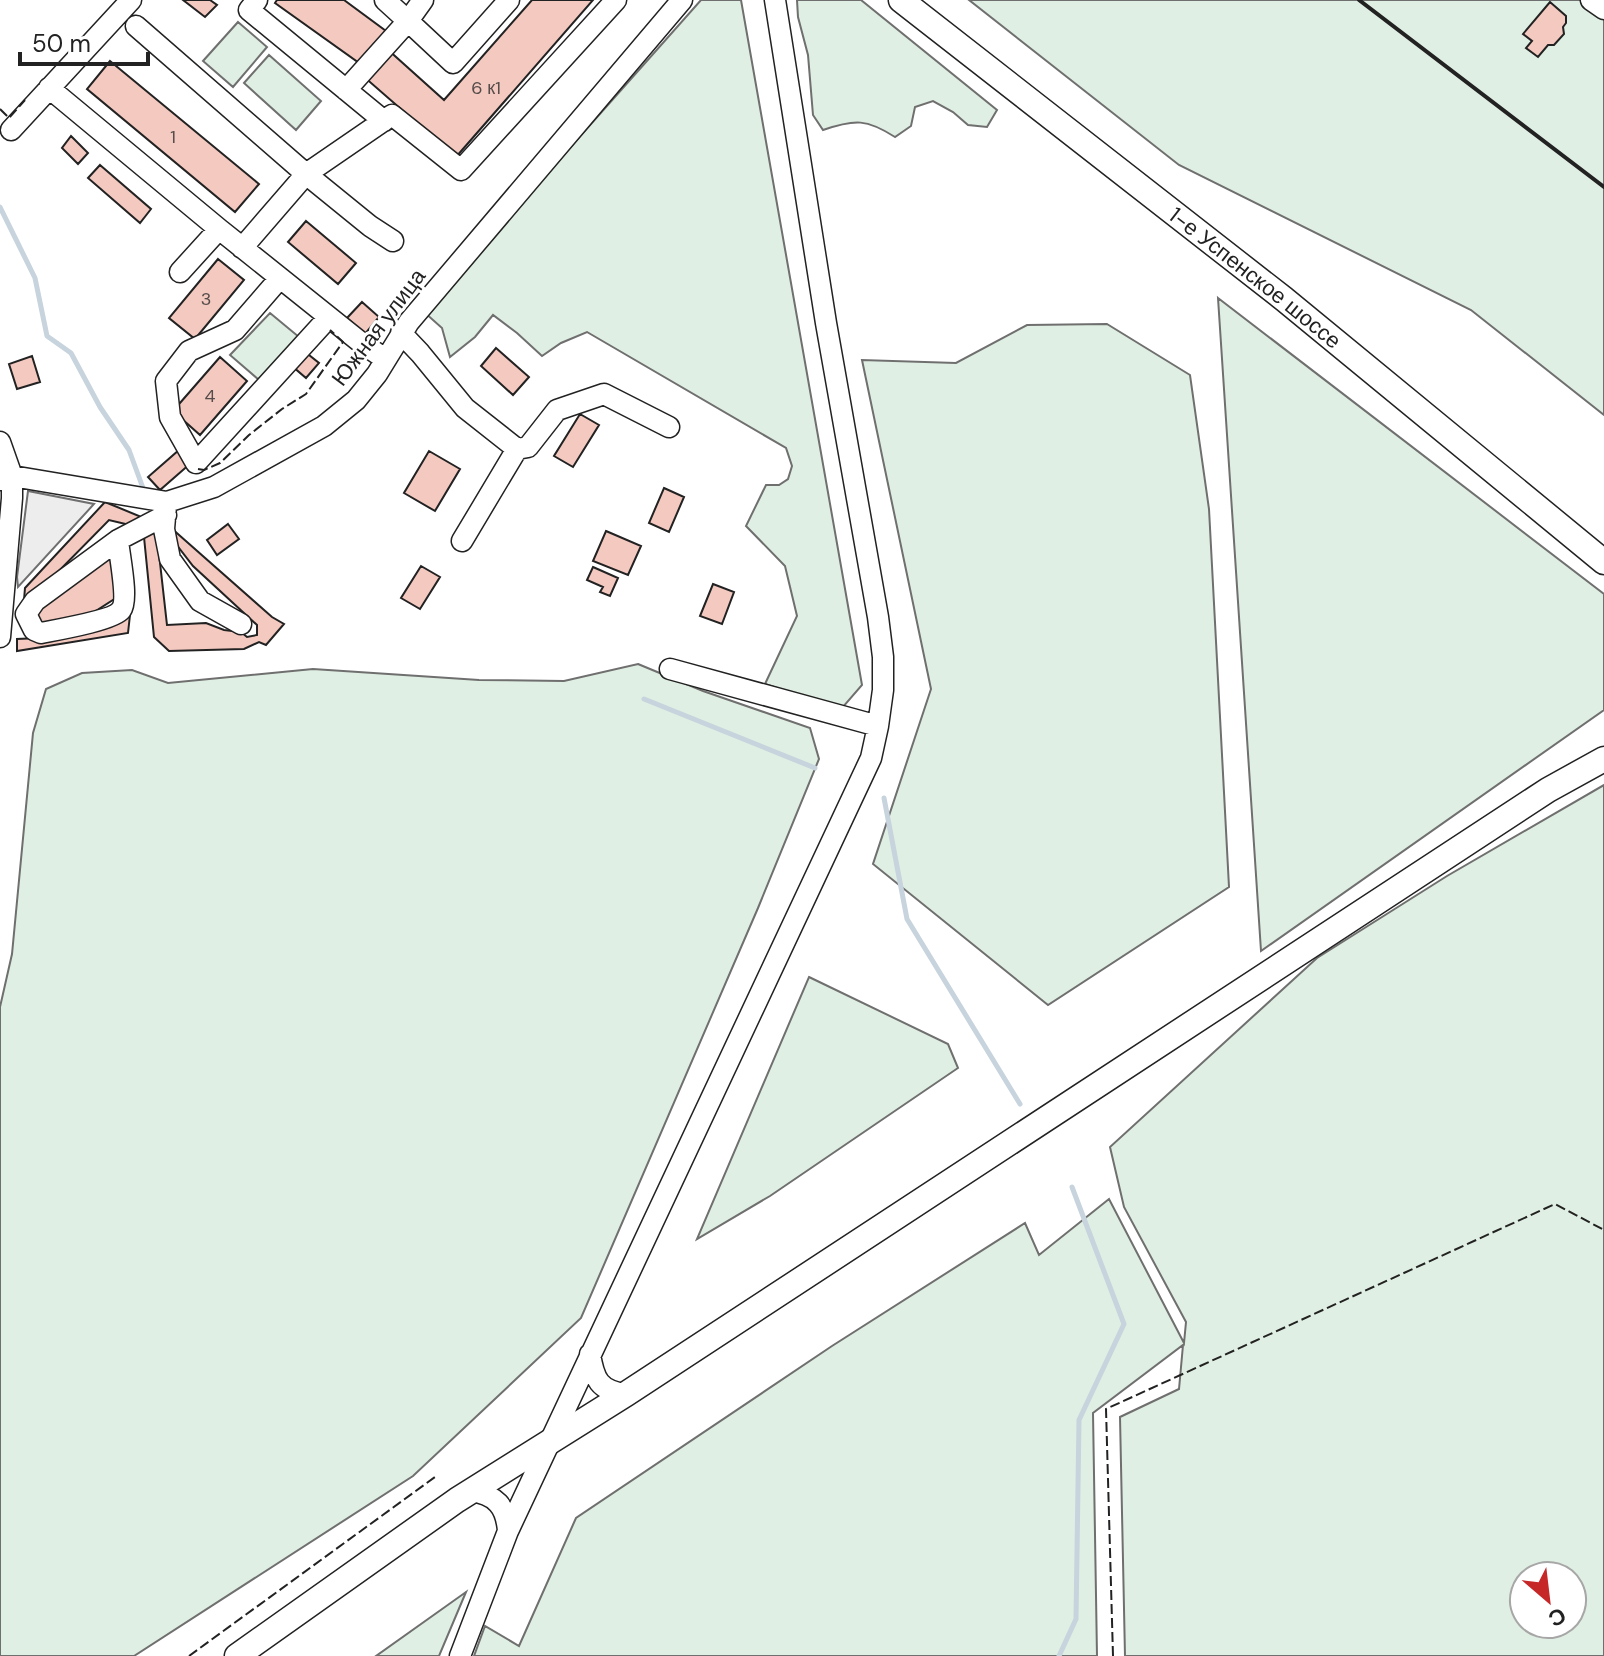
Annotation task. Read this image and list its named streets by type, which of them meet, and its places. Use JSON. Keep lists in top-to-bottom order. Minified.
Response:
{"streets":{"main road":["1-е Успенское шоссе"],"street":["Южная улица"]},"house_numbers":["6 к1","1","3","4"],"scale_bar":"50 m","north":"bottom right"}
